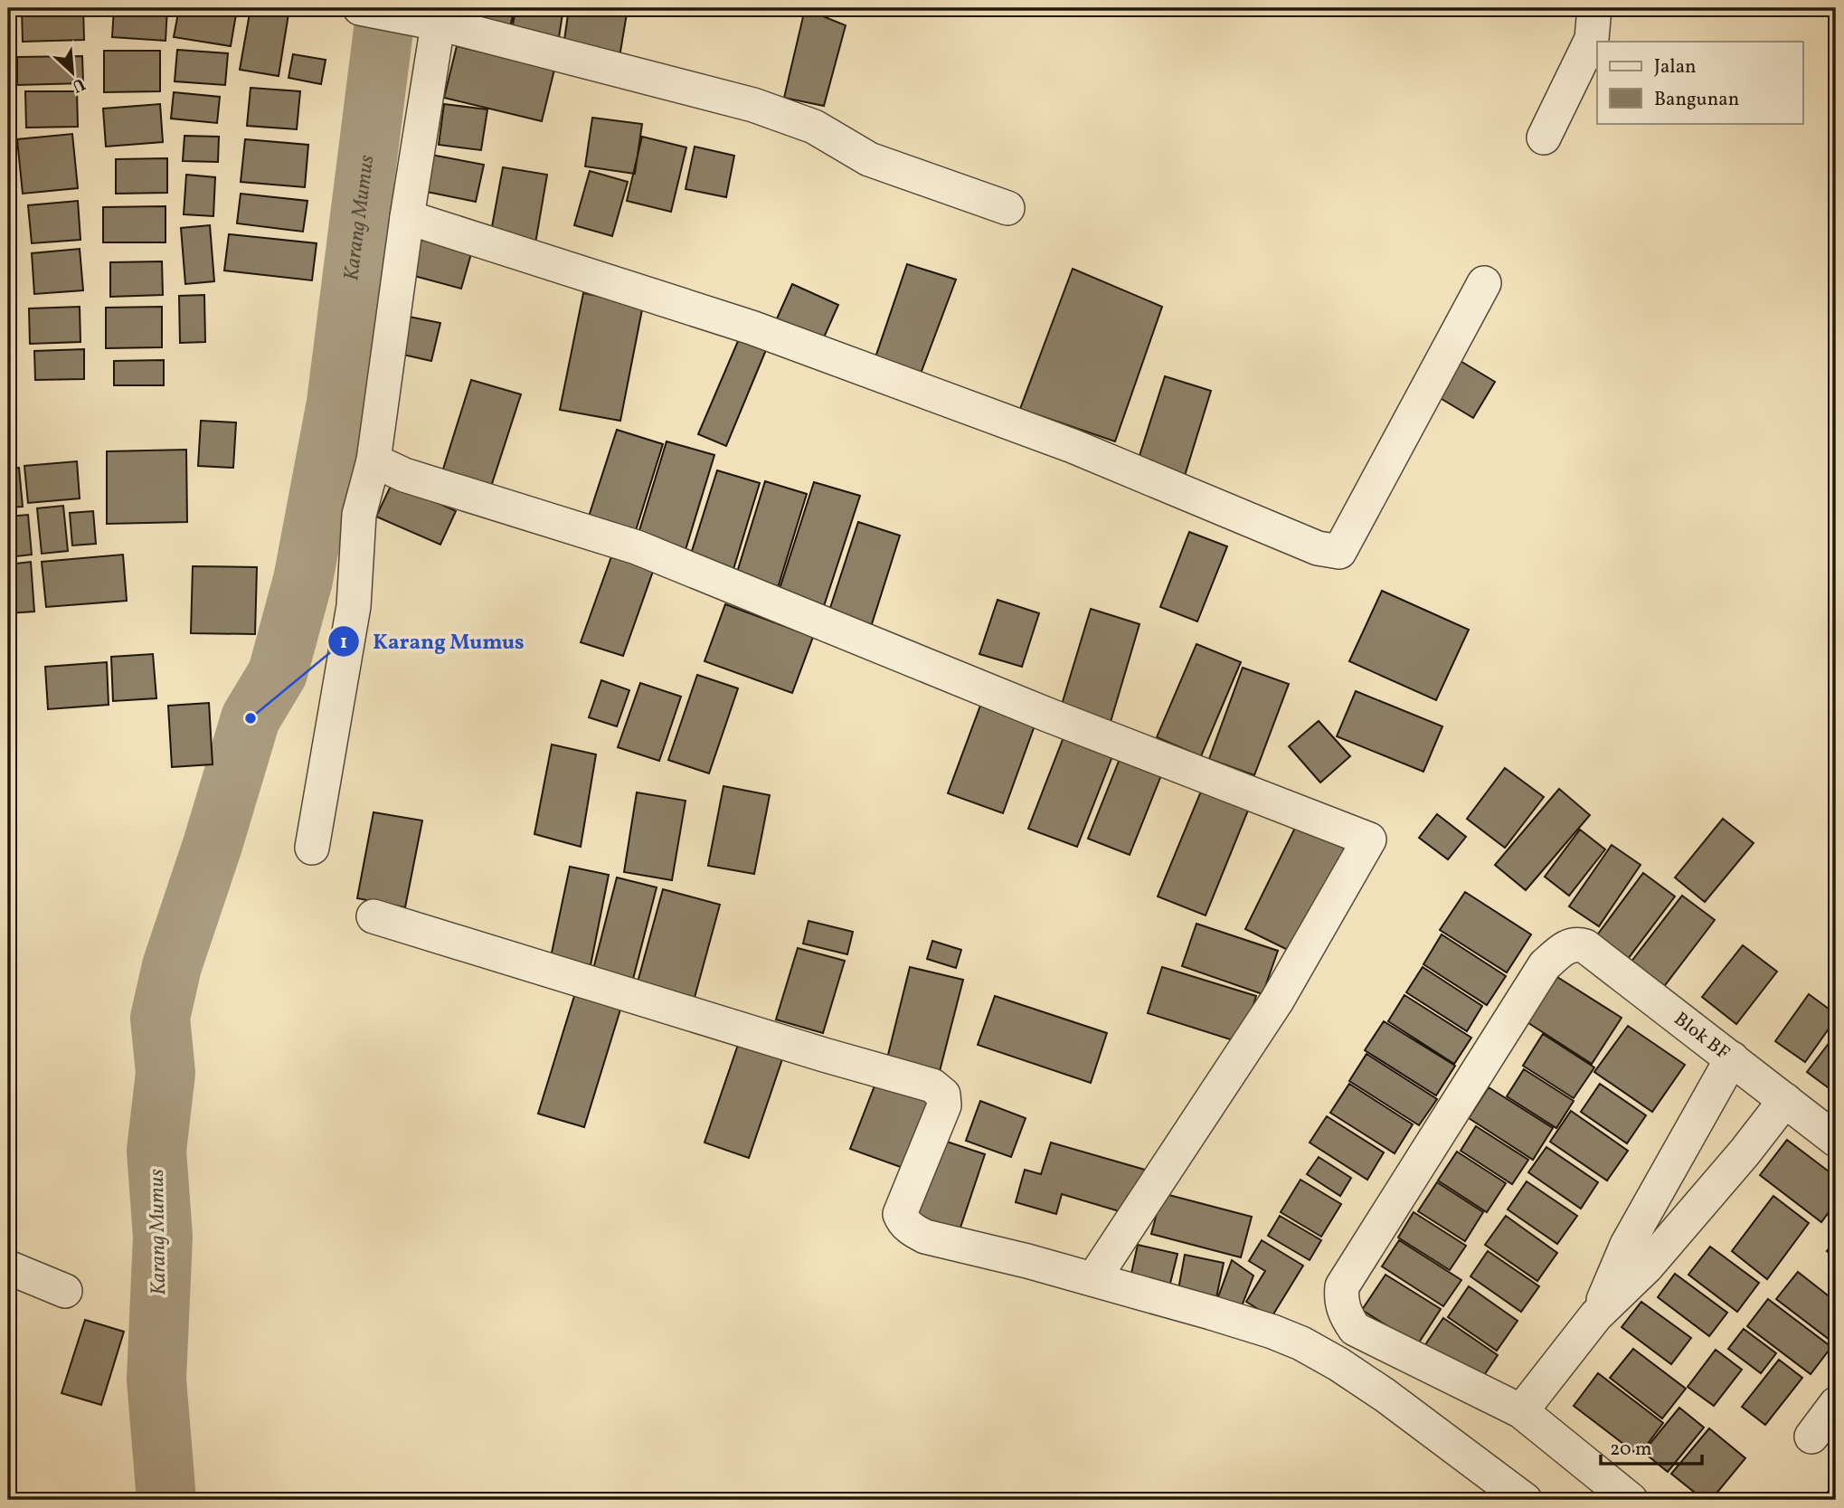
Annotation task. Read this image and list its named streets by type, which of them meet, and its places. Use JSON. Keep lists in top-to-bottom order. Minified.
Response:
{"streets":{"street":["Blok BF"]},"water":["Karang Mumus"],"places":["Karang Mumus"],"legend":["Jalan","Bangunan"],"scale_bar":"20 m","north":"bottom right"}
